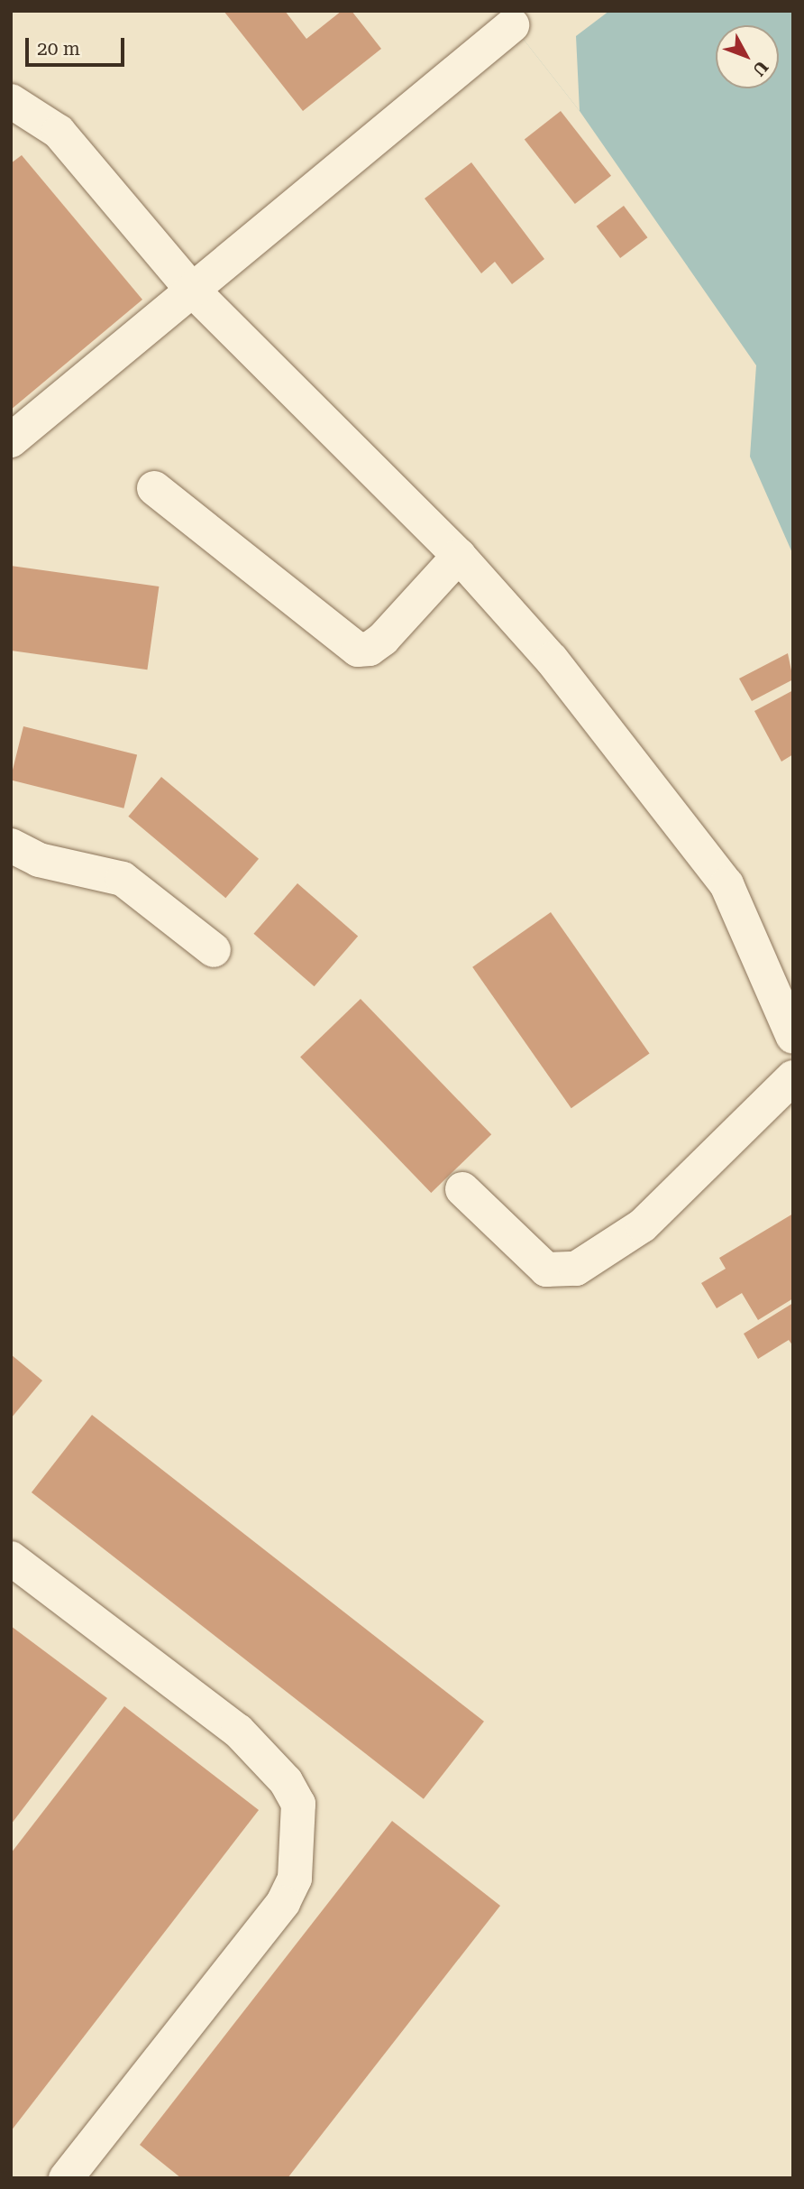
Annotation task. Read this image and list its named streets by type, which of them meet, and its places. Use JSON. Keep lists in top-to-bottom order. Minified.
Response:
{"scale_bar":"20 m","north":"bottom right"}
